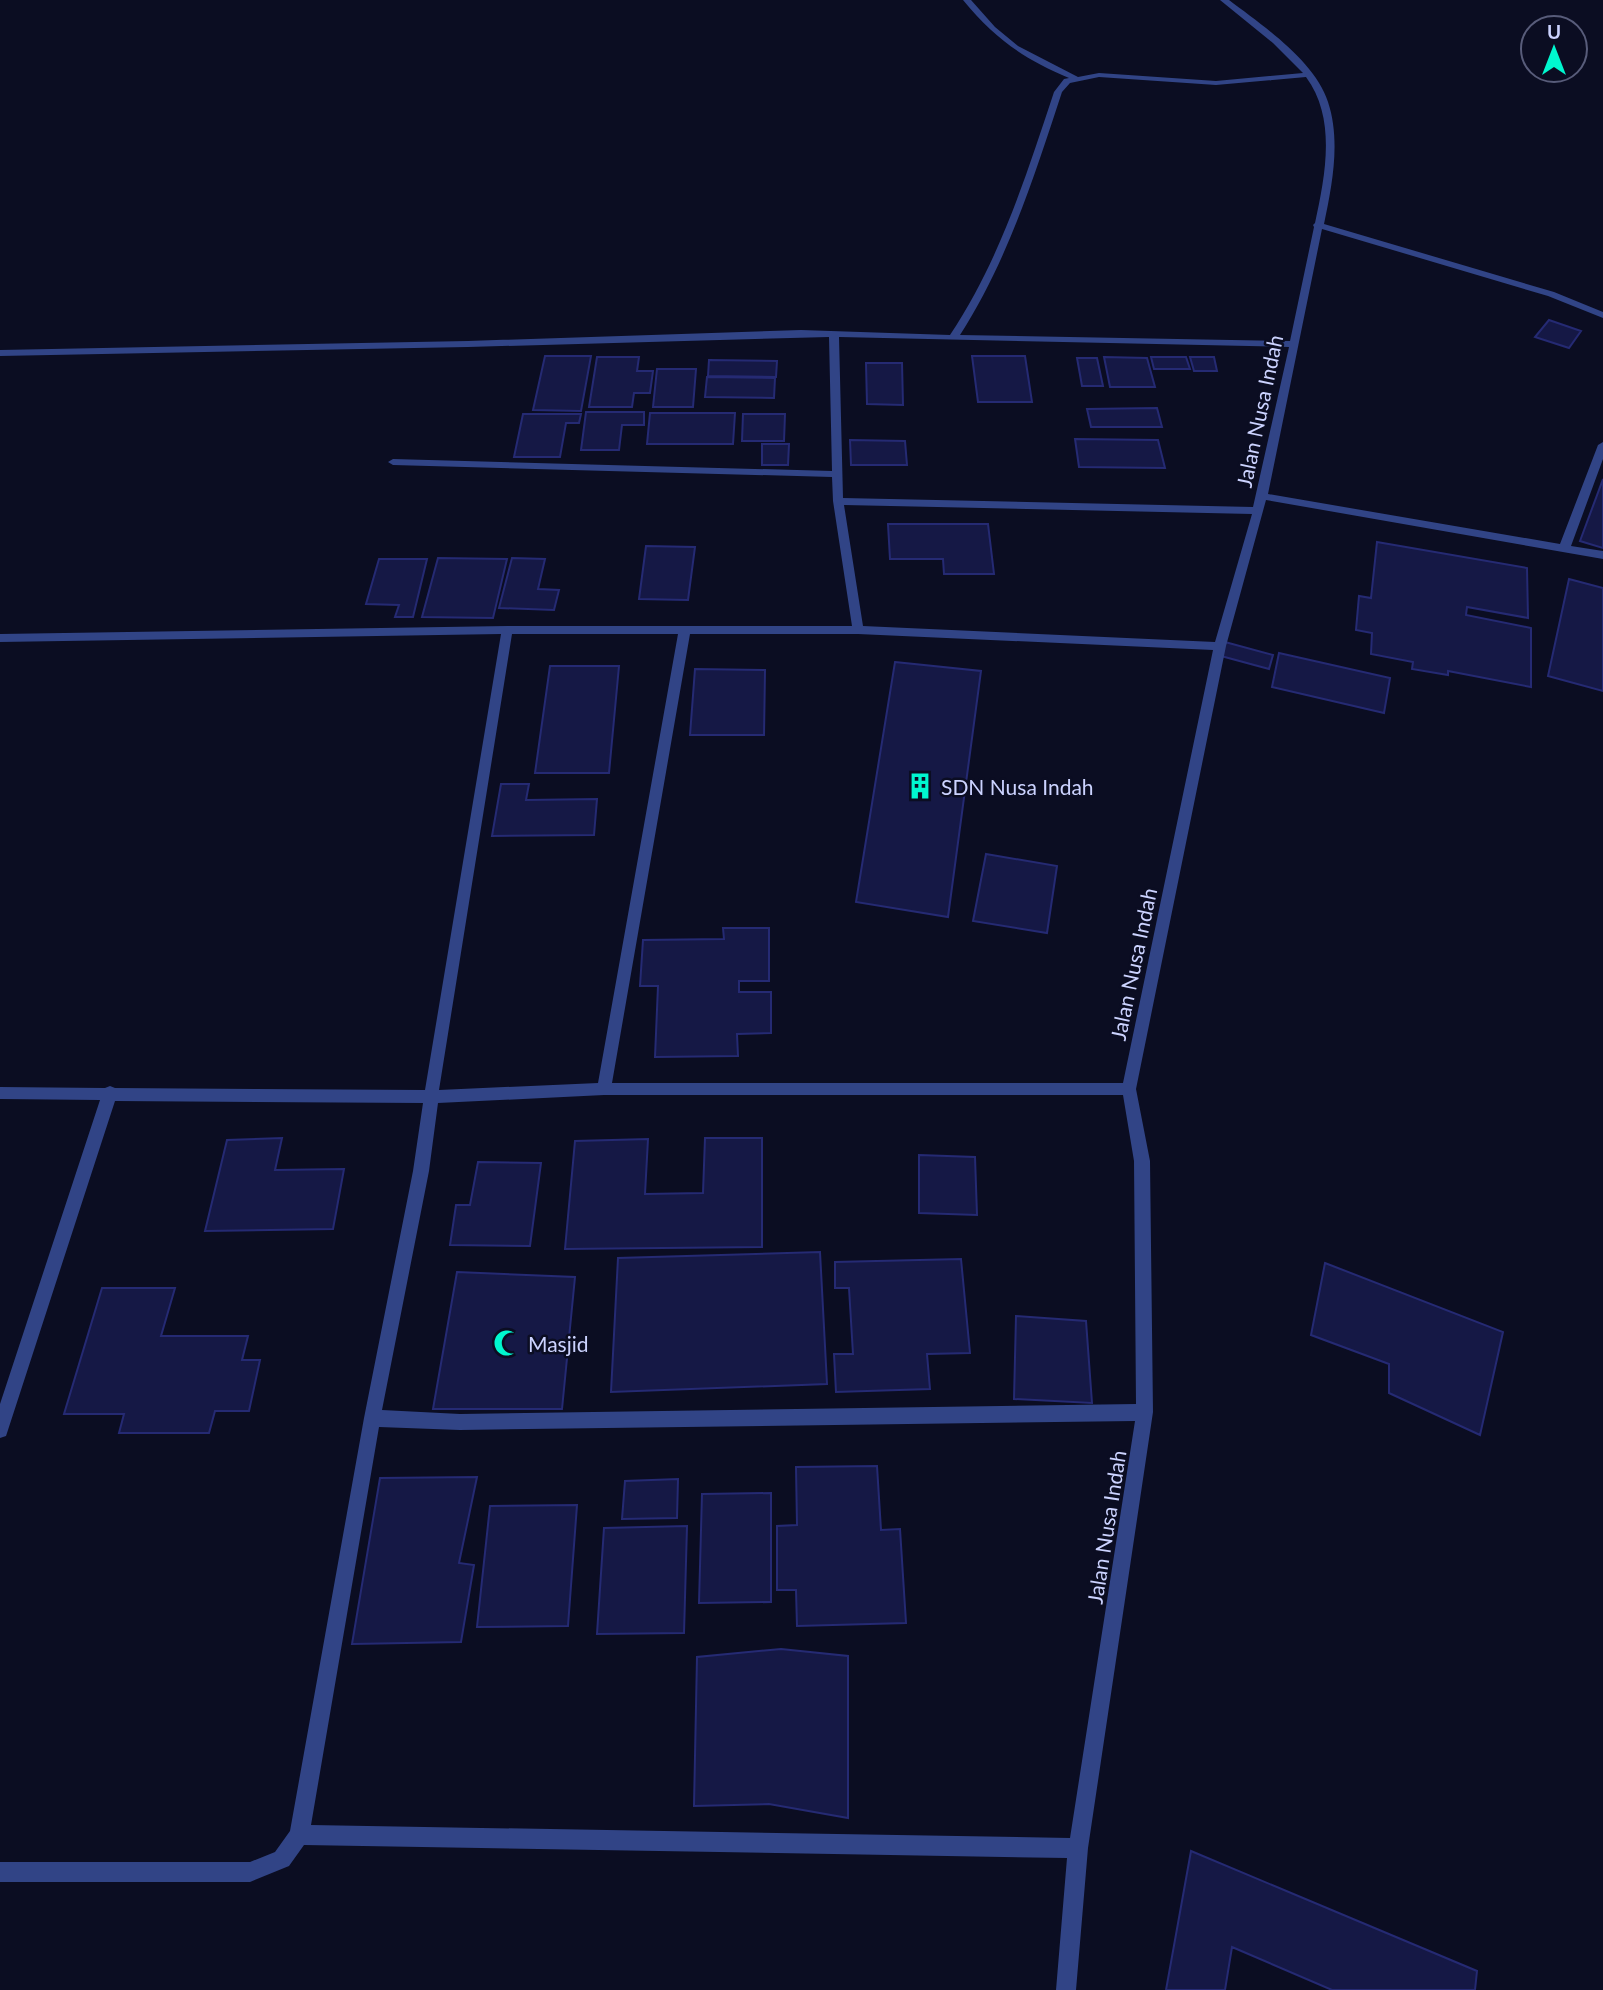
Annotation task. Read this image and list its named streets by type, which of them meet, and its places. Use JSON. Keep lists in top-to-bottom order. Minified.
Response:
{"streets":{"street":["Jalan Nusa Indah"]},"places":{"building":["SDN Nusa Indah"],"mosque":["Masjid"]},"north":"top"}
